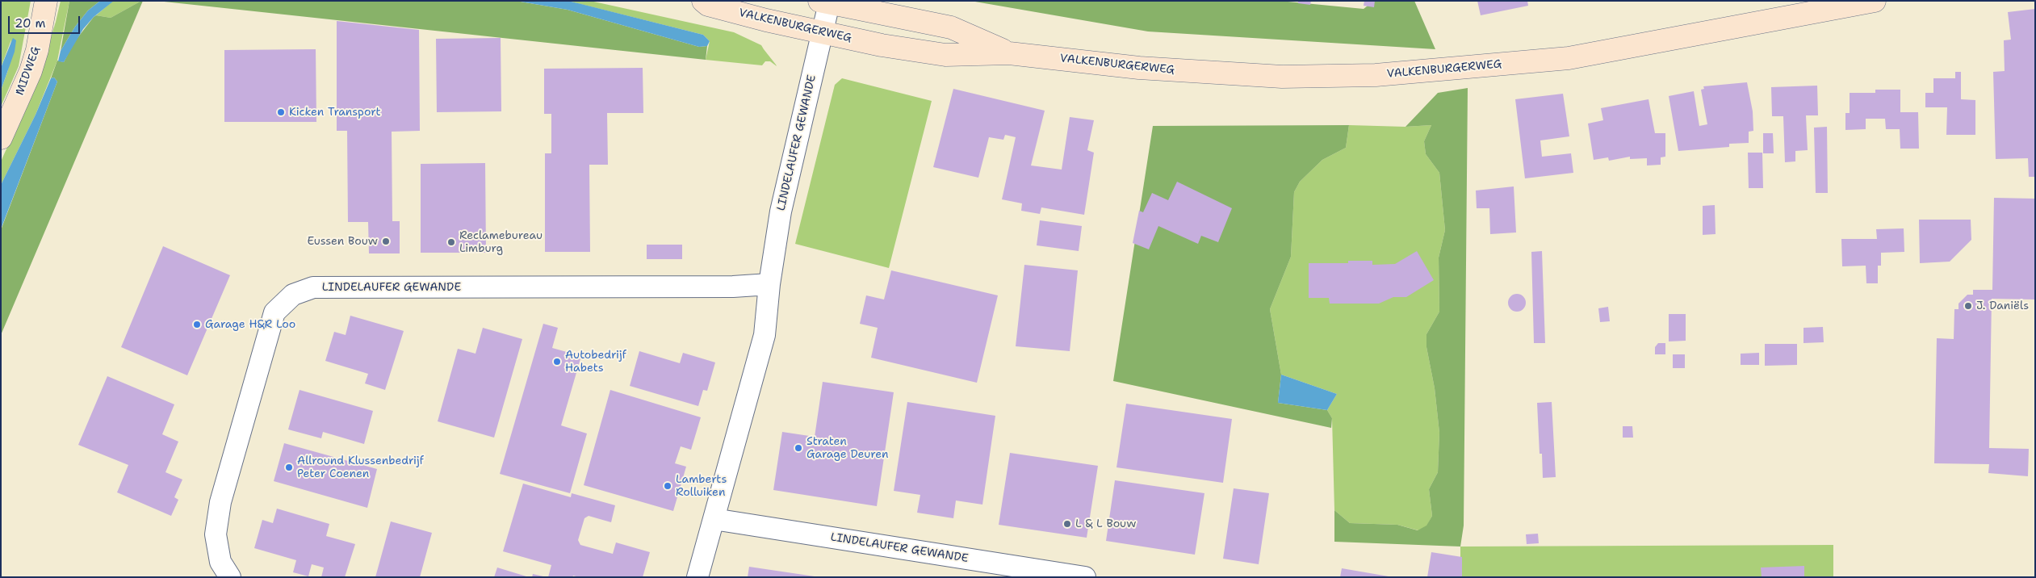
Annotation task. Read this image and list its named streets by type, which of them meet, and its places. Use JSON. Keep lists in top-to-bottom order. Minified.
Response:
{"streets":{"main road":["VALKENBURGERWEG","MIDWEG"],"street":["LINDELAUFER GEWANDE"]},"crossings":[["VALKENBURGERWEG","LINDELAUFER GEWANDE"]],"places":["Kicken Transport","Eussen Bouw","Reclamebureau Limburg","J. Daniëls","Garage H&R Loo","Autobedrijf Habets","Straten Garage Deuren","Allround Klussenbedrijf Peter Coenen","Lamberts Rolluiken","L & L Bouw"],"scale_bar":"20 m"}
